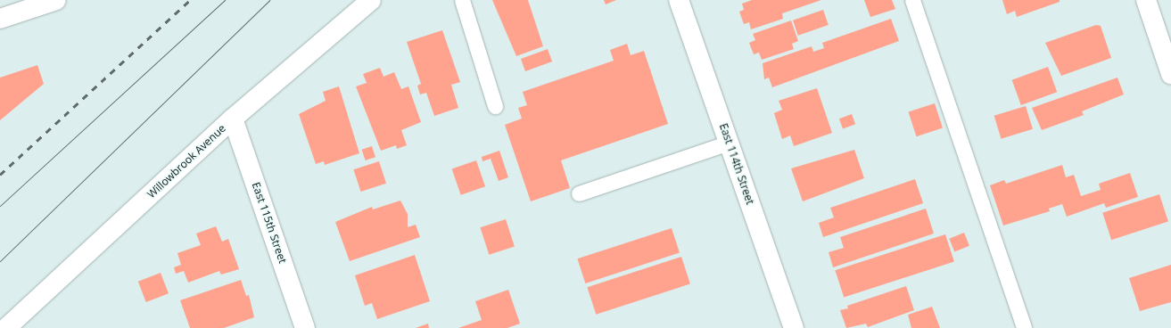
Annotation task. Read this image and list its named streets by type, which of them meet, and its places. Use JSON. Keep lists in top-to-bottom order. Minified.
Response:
{"streets":{"street":["Willowbrook Avenue","East 114th Street","East 115th Street"]},"crossings":[["Willowbrook Avenue","East 115th Street"]]}
